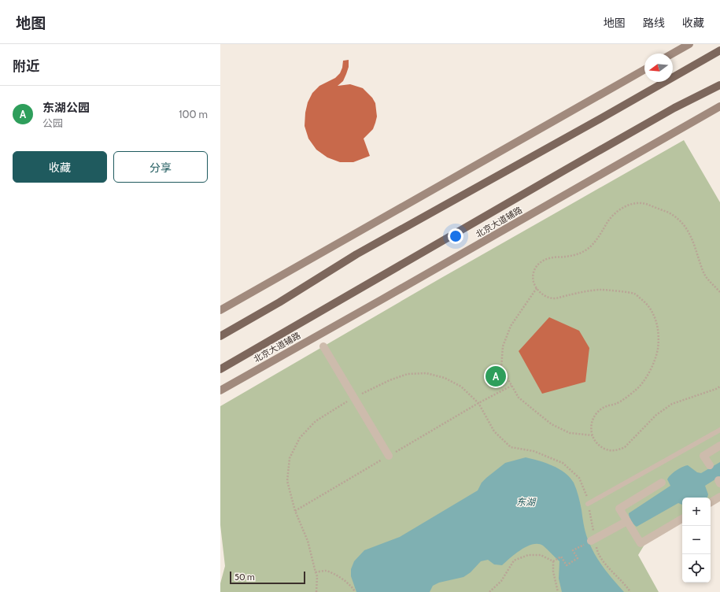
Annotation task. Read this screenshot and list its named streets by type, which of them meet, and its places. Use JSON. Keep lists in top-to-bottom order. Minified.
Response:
{"streets":{"main road":["北京大道辅路"]},"water":["东湖"],"scale_bar":"50 m","north":"left","page":{"header":"地图","nav":["地图","路线","收藏"],"heading":"附近","list":[{"mark":"A","name":"东湖公园","note":"公园","value":"100 m"}],"buttons":["收藏","分享"],"pins":"A","map_buttons":["+","−"],"scale":"50 m"}}
